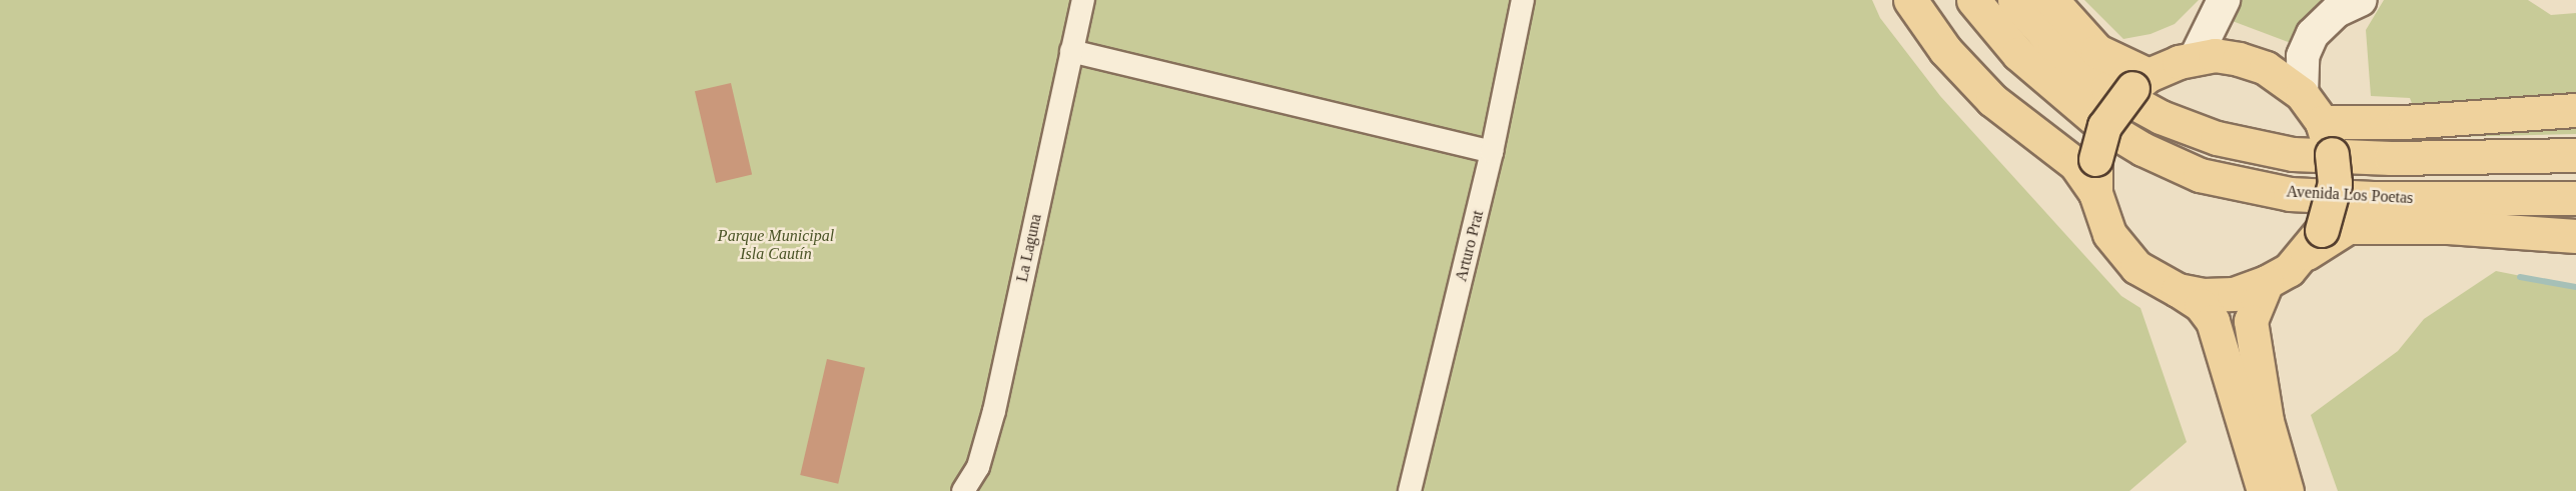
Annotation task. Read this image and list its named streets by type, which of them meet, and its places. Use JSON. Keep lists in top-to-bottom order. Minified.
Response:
{"streets":{"main road":["Avenida Los Poetas"],"street":["Arturo Prat","La Laguna"]},"parks":["Parque Municipal Isla Cautín"]}
